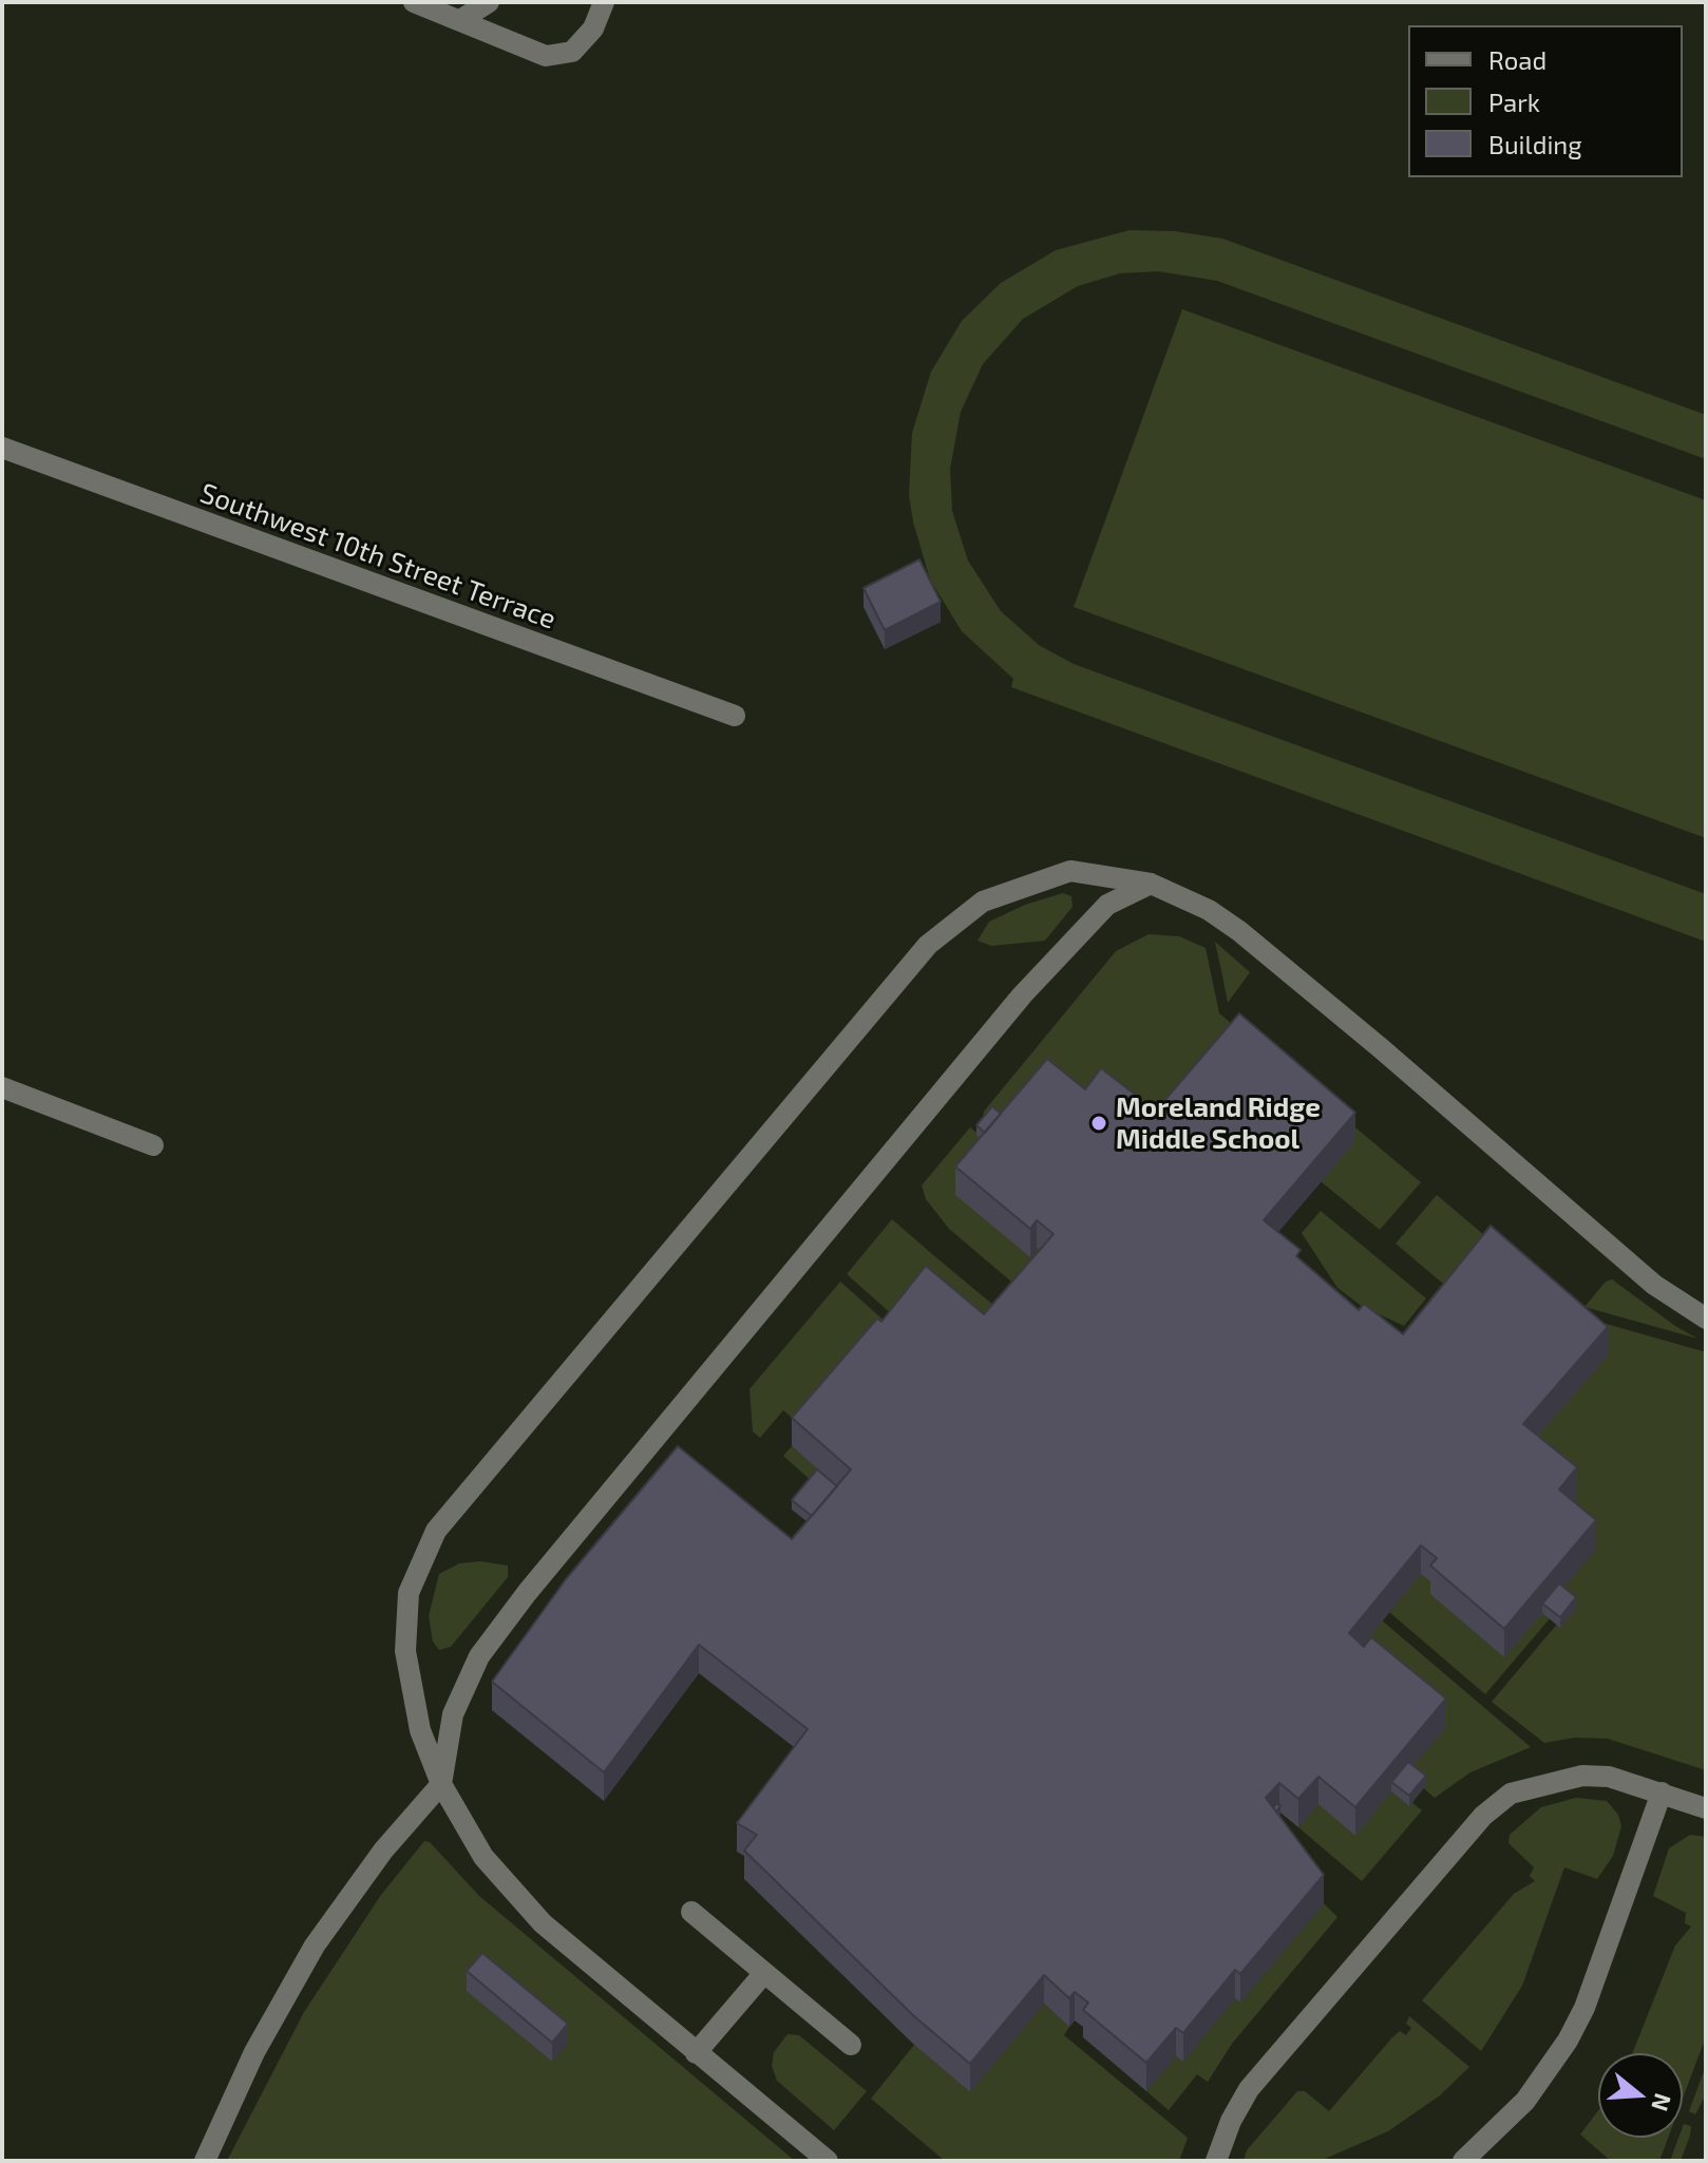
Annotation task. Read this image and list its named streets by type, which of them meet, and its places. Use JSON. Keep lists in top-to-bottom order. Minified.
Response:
{"streets":{"street":["Southwest 10th Street Terrace"]},"places":["Moreland Ridge Middle School"],"legend":["Road","Park","Building"],"north":"right"}
